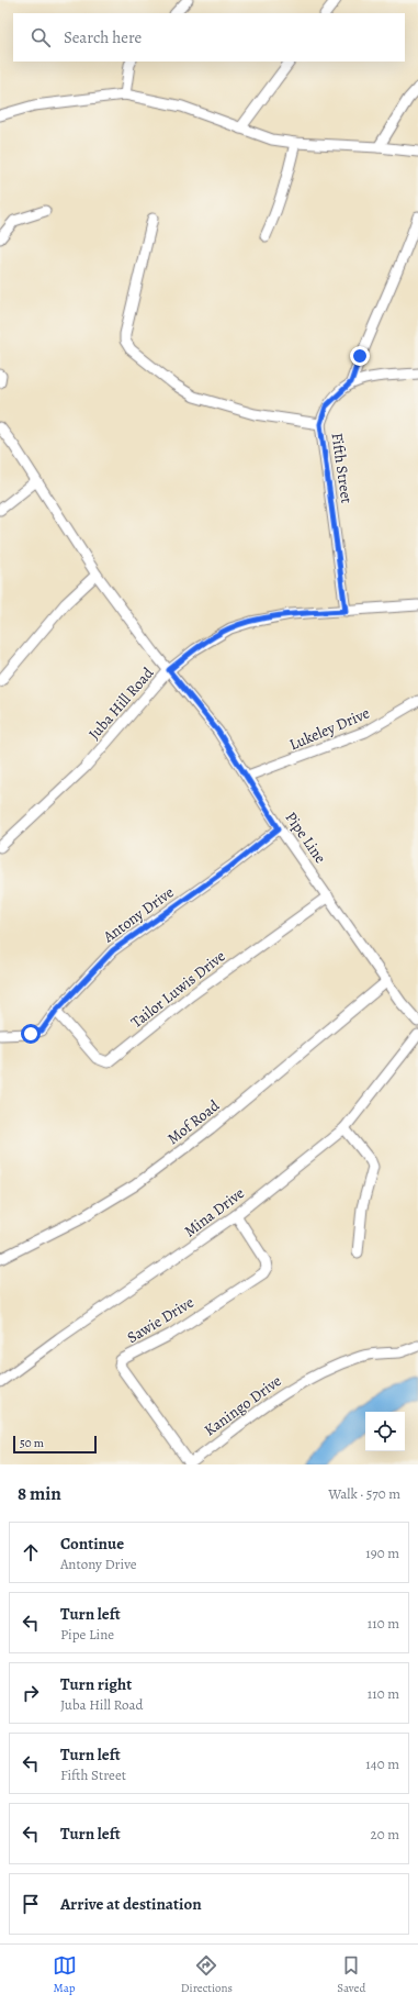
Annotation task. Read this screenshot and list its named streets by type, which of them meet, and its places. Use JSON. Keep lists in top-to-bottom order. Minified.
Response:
{"streets":{"street":["Fifth Street","Juba Hill Road","Lukeley Drive","Pipe Line","Antony Drive","Tailor Luwis Drive","Mof Road","Mina Drive","Sawie Drive","Kaningo Drive"]},"crossings":[["Fifth Street","Juba Hill Road"],["Juba Hill Road","Pipe Line"],["Lukeley Drive","Pipe Line"],["Pipe Line","Antony Drive"],["Pipe Line","Tailor Luwis Drive"],["Pipe Line","Mof Road"],["Antony Drive","Tailor Luwis Drive"],["Mina Drive","Sawie Drive"],["Sawie Drive","Kaningo Drive"]],"scale_bar":"50 m","page":{"search":"Search here","scale":"50 m","heading":["8 min","Walk · 570 m"],"list":[["Continue","Antony Drive","190 m"],["Turn left","Pipe Line","110 m"],["Turn right","Juba Hill Road","110 m"],["Turn left","Fifth Street","140 m"],["Turn left","20 m"],"Arrive at destination"],"nav":["Map","Directions","Saved"]}}
